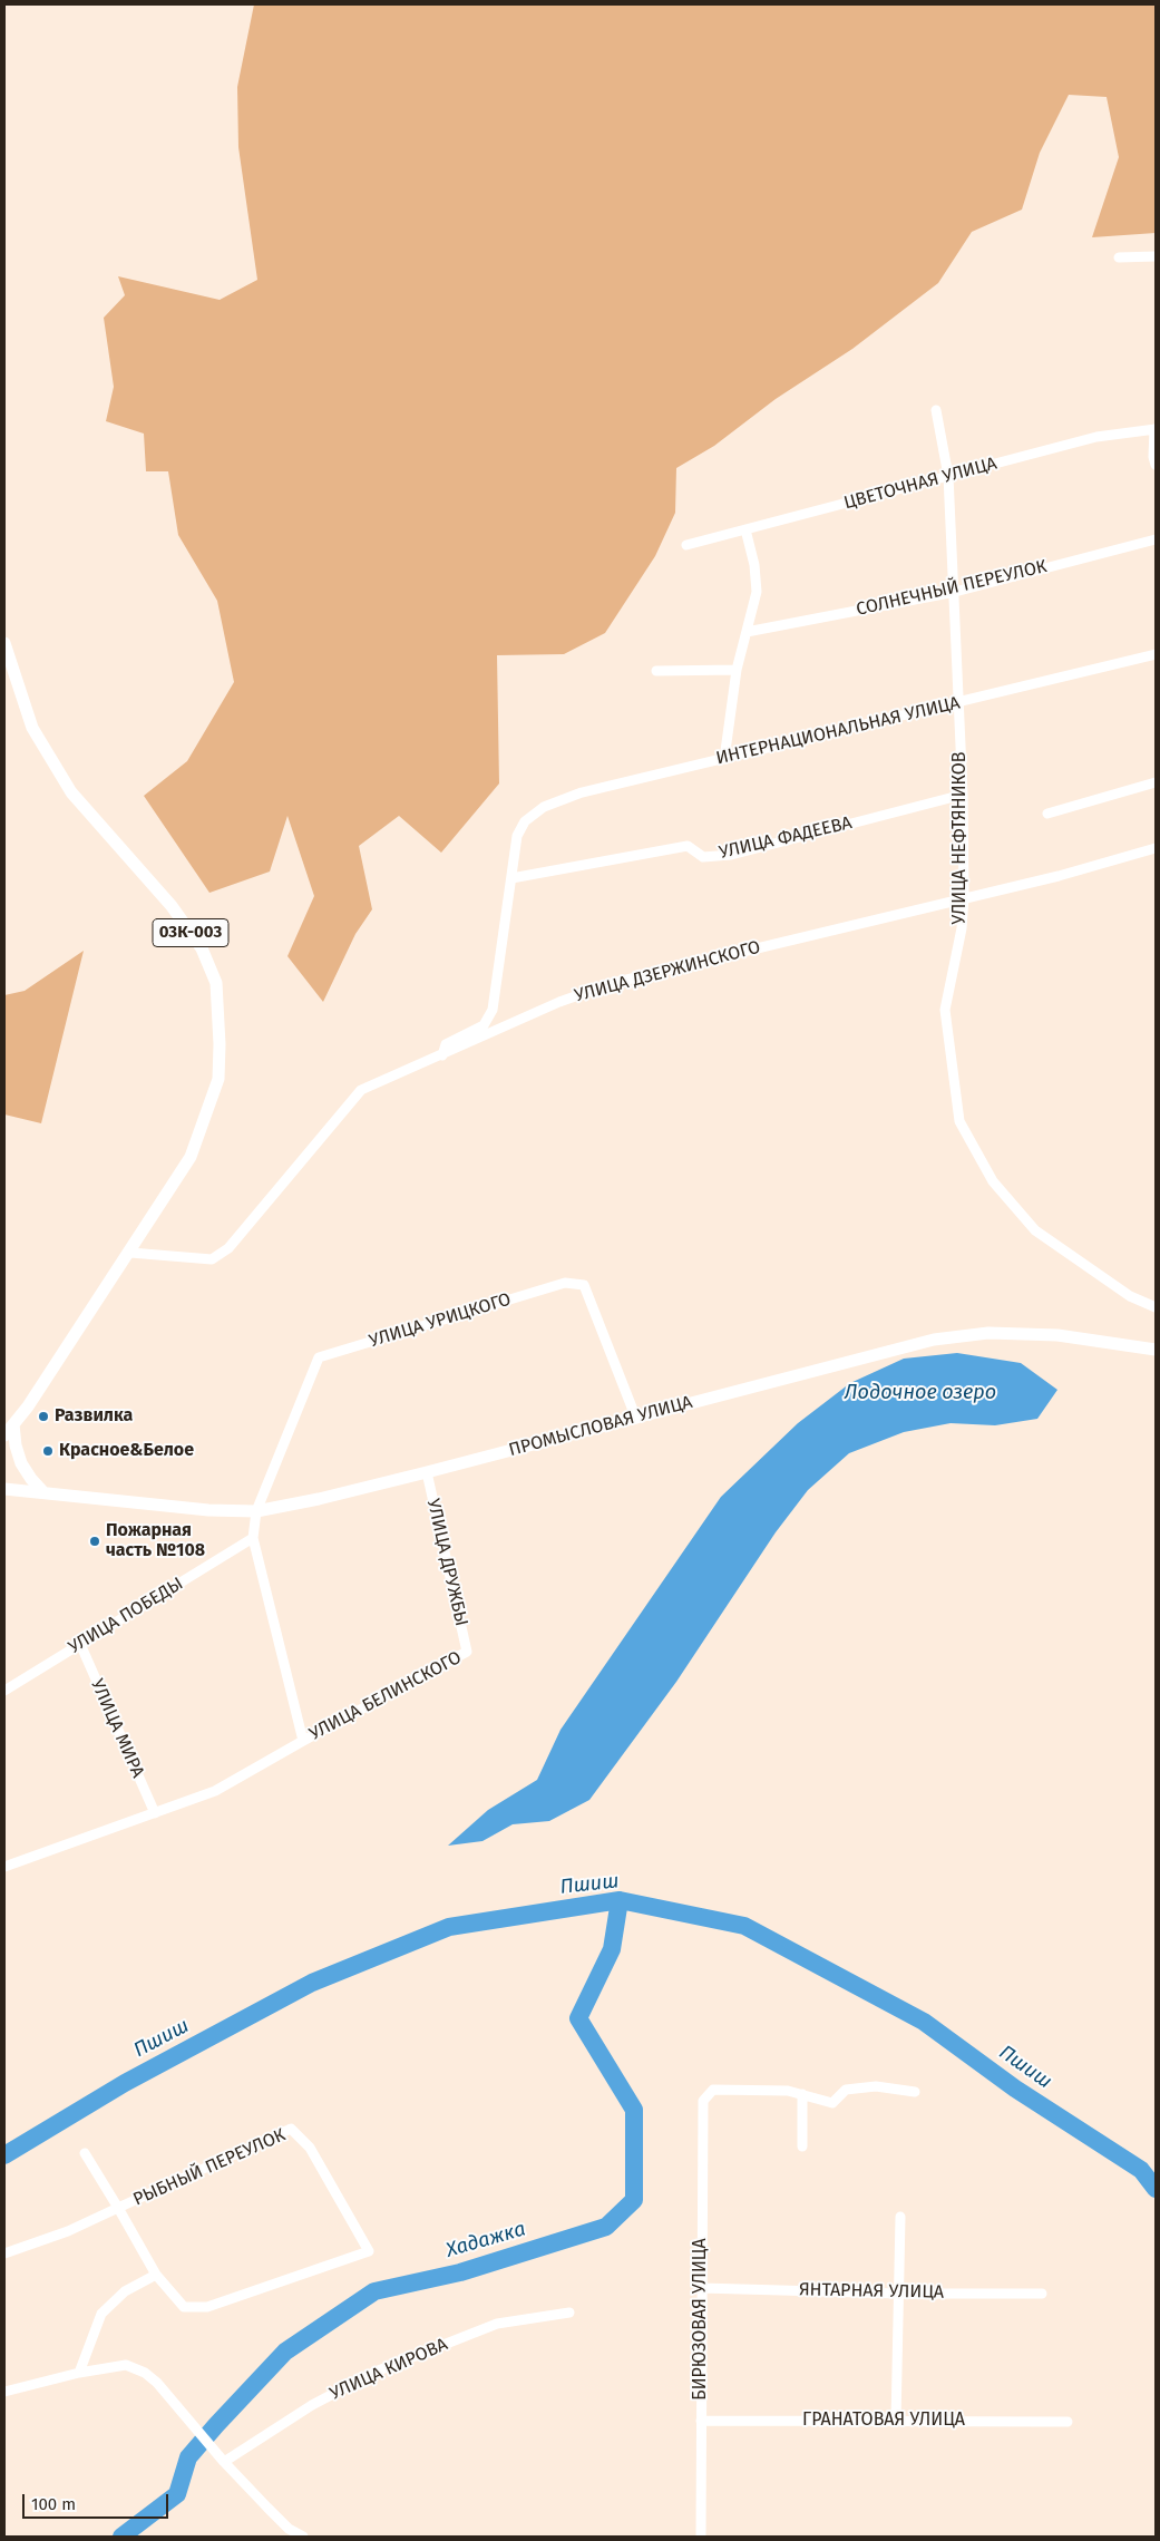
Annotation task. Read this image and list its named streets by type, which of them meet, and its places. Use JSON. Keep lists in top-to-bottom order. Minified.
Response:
{"streets":{"main road":["03К-003","ПРОМЫСЛОВАЯ УЛИЦА"],"street":["ЦВЕТОЧНАЯ УЛИЦА","СОЛНЕЧНЫЙ ПЕРЕУЛОК","ИНТЕРНАЦИОНАЛЬНАЯ УЛИЦА","УЛИЦА ФАДЕЕВА","УЛИЦА НЕФТЯНИКОВ","УЛИЦА ДЗЕРЖИНСКОГО","УЛИЦА УРИЦКОГО","УЛИЦА ДРУЖБЫ","УЛИЦА ПОБЕДЫ","УЛИЦА БЕЛИНСКОГО","УЛИЦА МИРА","РЫБНЫЙ ПЕРЕУЛОК","ЯНТАРНАЯ УЛИЦА","БИРЮЗОВАЯ УЛИЦА","УЛИЦА КИРОВА","ГРАНАТОВАЯ УЛИЦА"]},"crossings":[["ЦВЕТОЧНАЯ УЛИЦА","УЛИЦА НЕФТЯНИКОВ"],["СОЛНЕЧНЫЙ ПЕРЕУЛОК","УЛИЦА НЕФТЯНИКОВ"],["ИНТЕРНАЦИОНАЛЬНАЯ УЛИЦА","УЛИЦА ФАДЕЕВА"],["ИНТЕРНАЦИОНАЛЬНАЯ УЛИЦА","УЛИЦА НЕФТЯНИКОВ"],["УЛИЦА ФАДЕЕВА","УЛИЦА НЕФТЯНИКОВ"],["УЛИЦА НЕФТЯНИКОВ","УЛИЦА ДЗЕРЖИНСКОГО"],["03К-003","УЛИЦА ДЗЕРЖИНСКОГО"],["УЛИЦА УРИЦКОГО","ПРОМЫСЛОВАЯ УЛИЦА"],["ПРОМЫСЛОВАЯ УЛИЦА","УЛИЦА ДРУЖБЫ"],["УЛИЦА ДРУЖБЫ","УЛИЦА БЕЛИНСКОГО"],["УЛИЦА ПОБЕДЫ","УЛИЦА МИРА"],["ЯНТАРНАЯ УЛИЦА","БИРЮЗОВАЯ УЛИЦА"],["БИРЮЗОВАЯ УЛИЦА","ГРАНАТОВАЯ УЛИЦА"]],"water":["Лодочное озеро","Пшиш","Хадажка"],"places":["Развилка","Красное&Белое","Пожарная часть №108"],"scale_bar":"100 m"}
